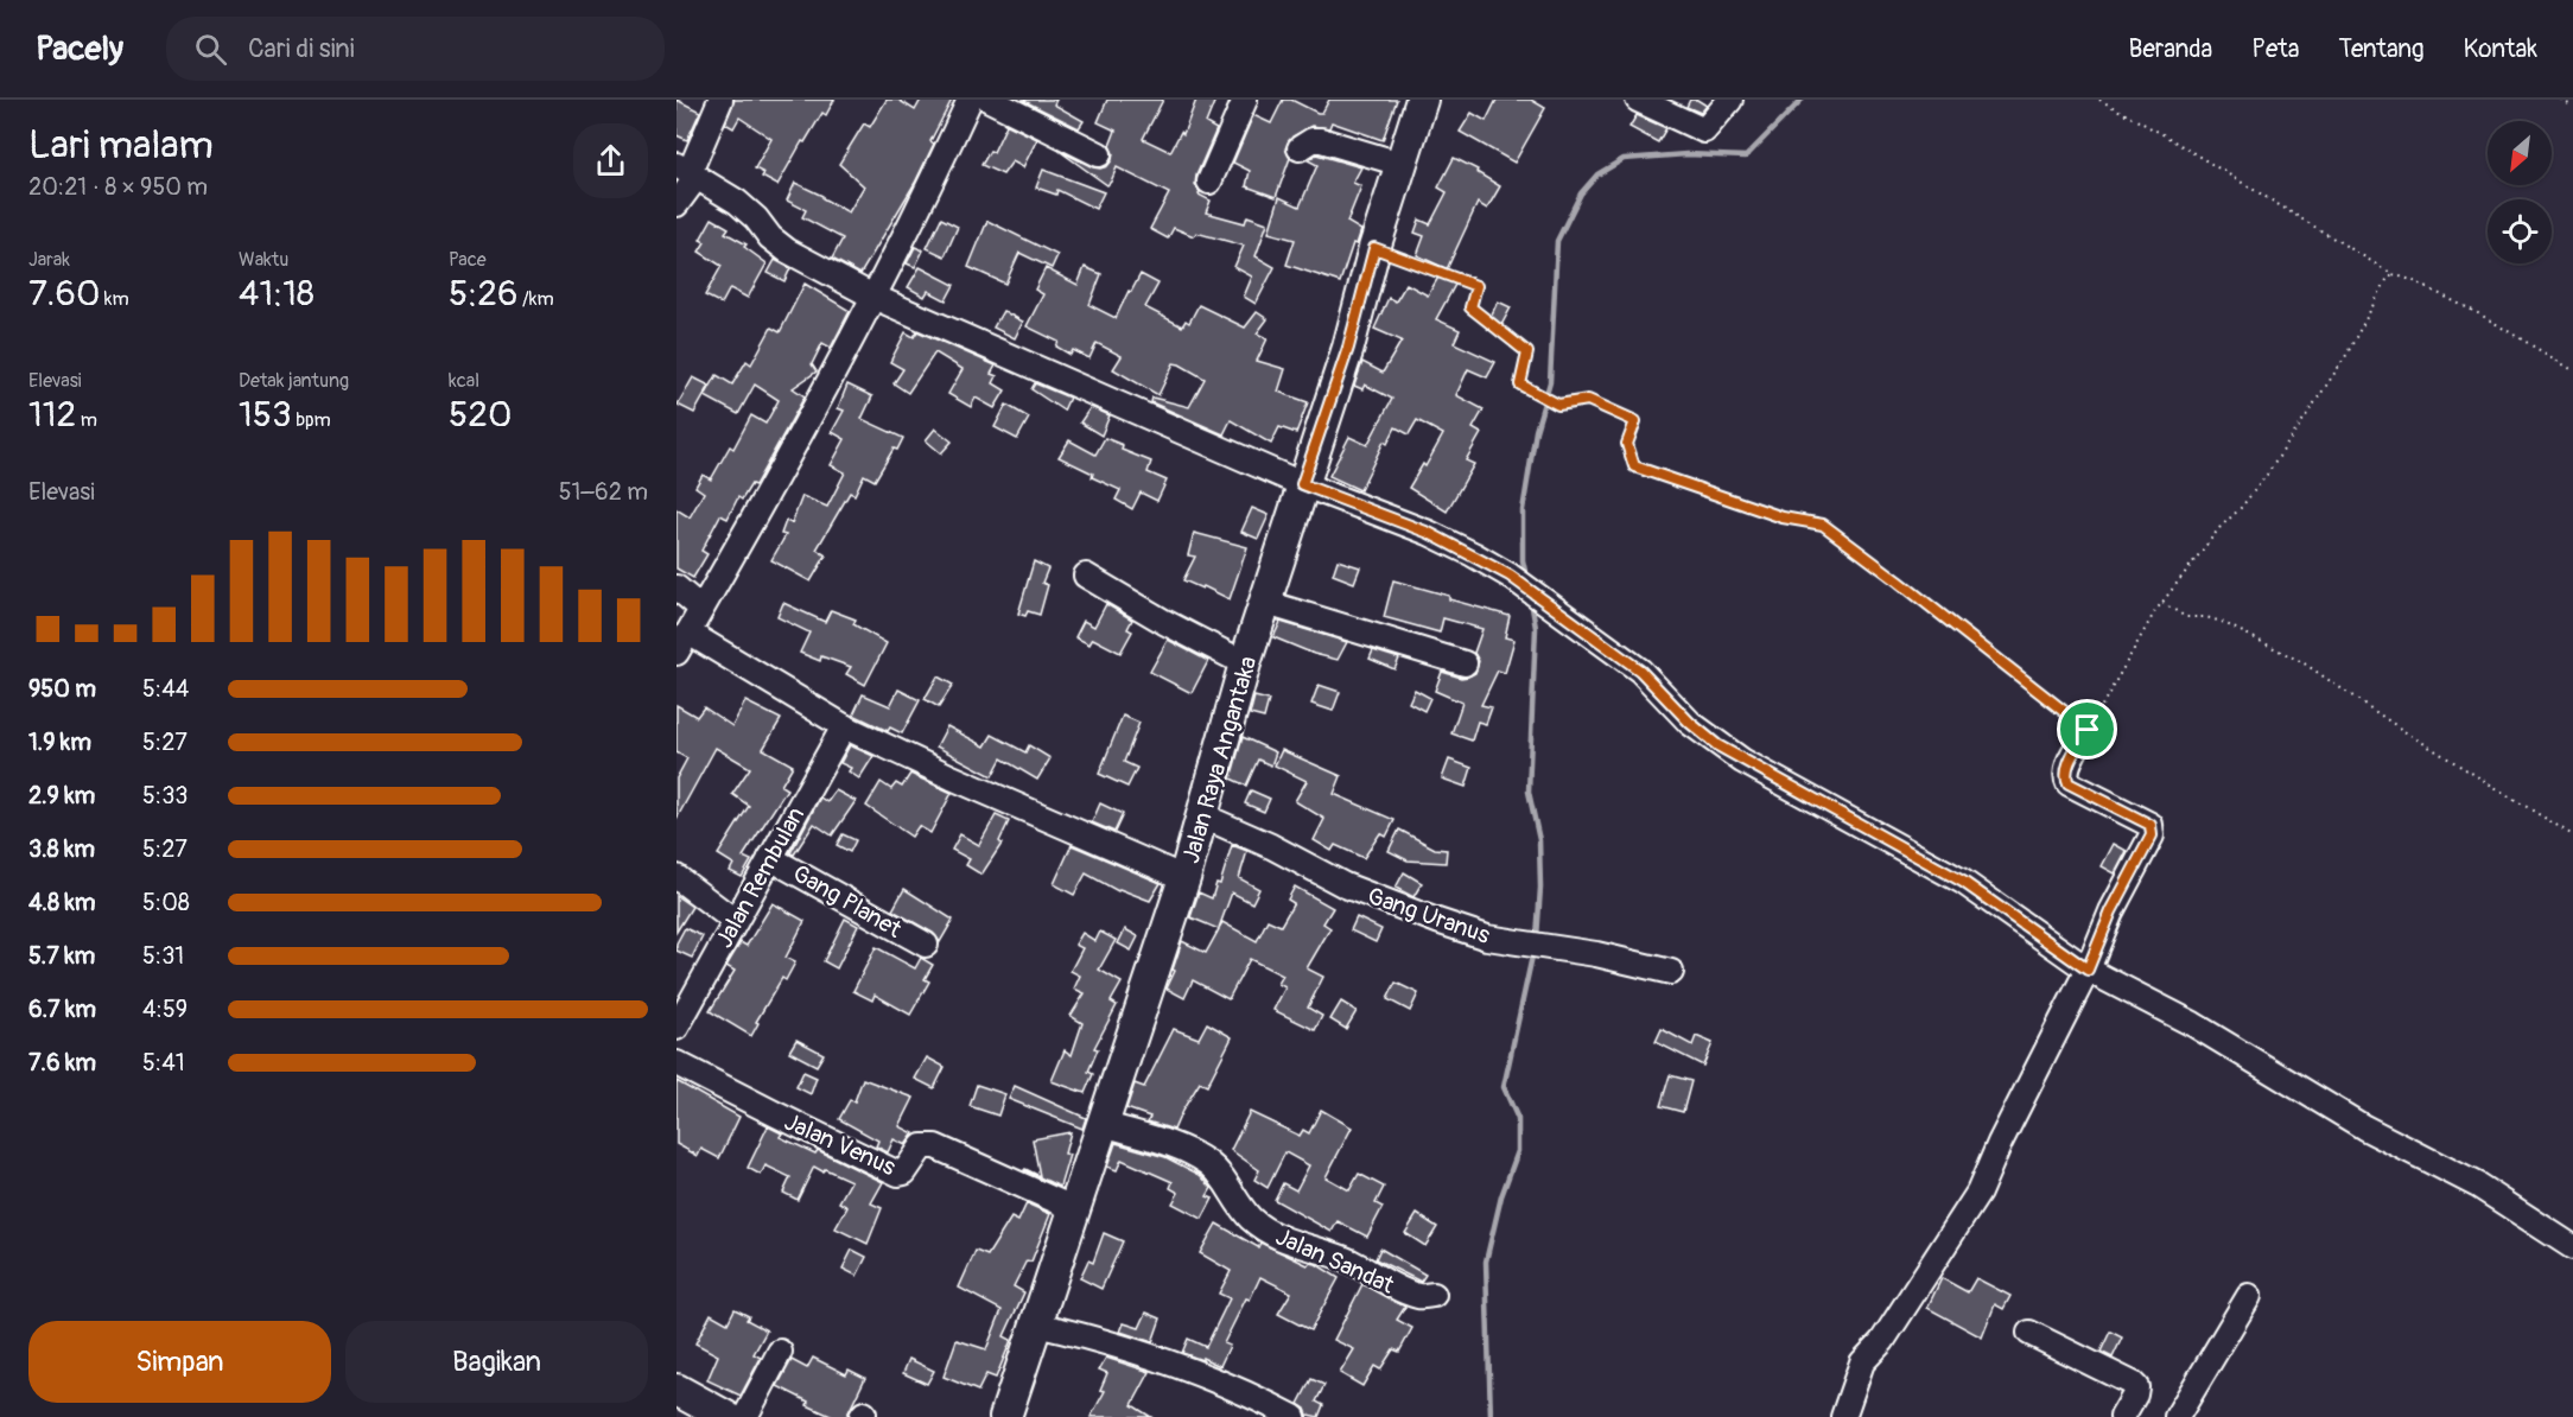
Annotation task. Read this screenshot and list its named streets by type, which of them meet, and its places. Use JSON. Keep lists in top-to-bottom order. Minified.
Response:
{"streets":{"main road":["Jalan Raya Angantaka"],"street":["Jalan Rembulan","Gang Planet","Gang Uranus","Jalan Venus","Jalan Sandat"]},"crossings":[["Jalan Raya Angantaka","Gang Uranus"],["Jalan Raya Angantaka","Jalan Venus"],["Jalan Raya Angantaka","Jalan Sandat"],["Jalan Rembulan","Gang Planet"]],"north":"bottom left","page":{"header":"Pacely","search":"Cari di sini","nav":["Beranda","Peta","Tentang","Kontak"],"heading":["Lari malam","20:21 · 8 × 950 m"],"stats":[["Jarak","7.60 km"],["Waktu","41:18"],["Pace","5:26 /km"],["Elevasi","112 m"],["Detak jantung","153 bpm"],["kcal","520"]],"chart":["Elevasi","51–62 m"],"list":[{"name":"950 m","note":"5:44"},{"name":"1.9 km","note":"5:27"},{"name":"2.9 km","note":"5:33"},{"name":"3.8 km","note":"5:27"},{"name":"4.8 km","note":"5:08"},{"name":"5.7 km","note":"5:31"},{"name":"6.7 km","note":"4:59"},{"name":"7.6 km","note":"5:41"}],"buttons":["Simpan","Bagikan"]}}
